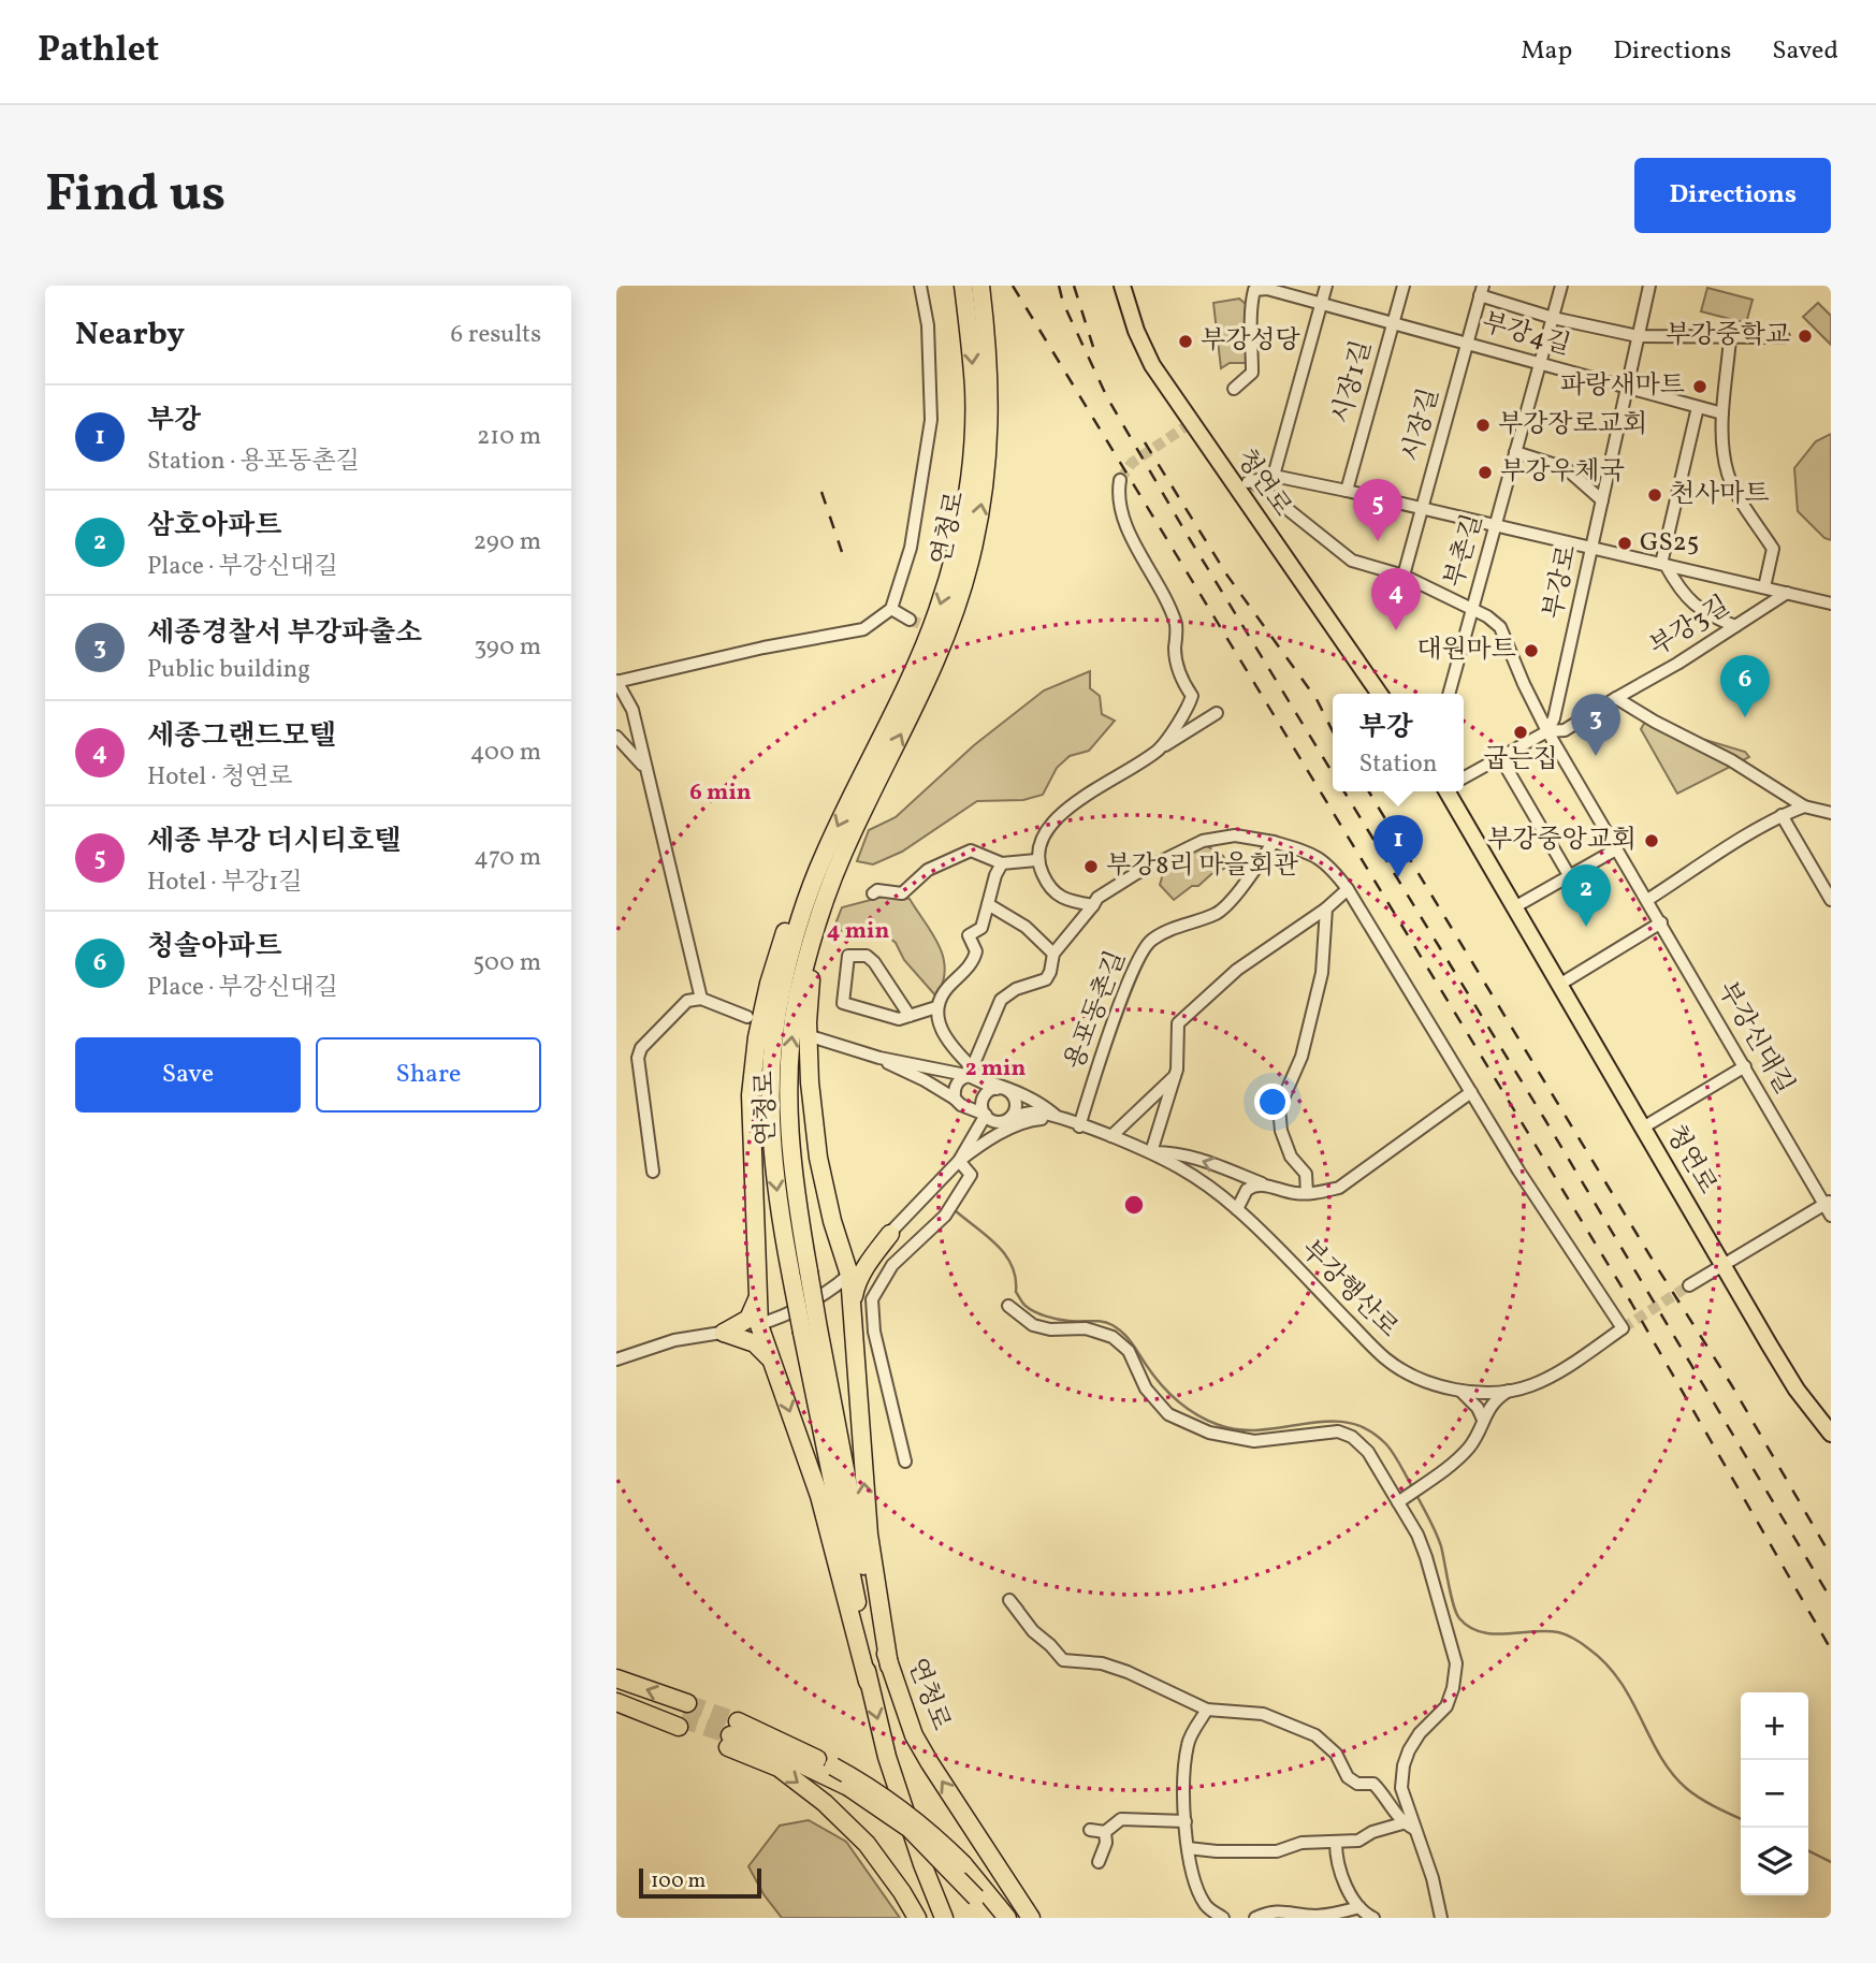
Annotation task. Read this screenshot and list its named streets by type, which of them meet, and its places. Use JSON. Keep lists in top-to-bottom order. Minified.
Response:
{"streets":{"highway":["연청로"],"main road":["청연로"],"street":["부강4길","시장1길","시장길","부촌길","부강로","부강3길","용포동촌길","부강신대길","부강행산로"]},"crossings":[["부강4길","시장1길"],["부강4길","시장길"],["부강4길","부촌길"],["부강4길","부강로"],["시장1길","부강3길"],["시장길","부강3길"],["시장길","부강신대길"],["부촌길","부강3길"],["부촌길","부강신대길"],["부강로","부강3길"],["부강로","부강신대길"],["용포동촌길","부강행산로"]],"places":["부강중학교","부강성당","파랑새마트","부강장로교회","부강우체국","천사마트","GS25","대원마트","굽는집","부강중앙교회","부강8리 마을회관"],"scale_bar":"100 m","page":{"header":"Pathlet","nav":["Map","Directions","Saved"],"buttons":["Directions",["Save","Share"]],"title":"Find us","heading":["Nearby","6 results"],"list":[{"mark":"1","name":"부강","note":"Station · 용포동촌길","value":"210 m"},{"mark":"2","name":"삼호아파트","note":"Place · 부강신대길","value":"290 m"},{"mark":"3","name":"세종경찰서 부강파출소","note":"Public building","value":"390 m"},{"mark":"4","name":"세종그랜드모텔","note":"Hotel · 청연로","value":"400 m"},{"mark":"5","name":"세종 부강 더시티호텔","note":"Hotel · 부강1길","value":"470 m"},{"mark":"6","name":"청솔아파트","note":"Place · 부강신대길","value":"500 m"}],"pins":["5","4","6","3","1","2"],"popup":["부강","Station"],"map_buttons":["+","−"],"scale":"100 m"},"rings":["6 min","4 min","2 min"]}
